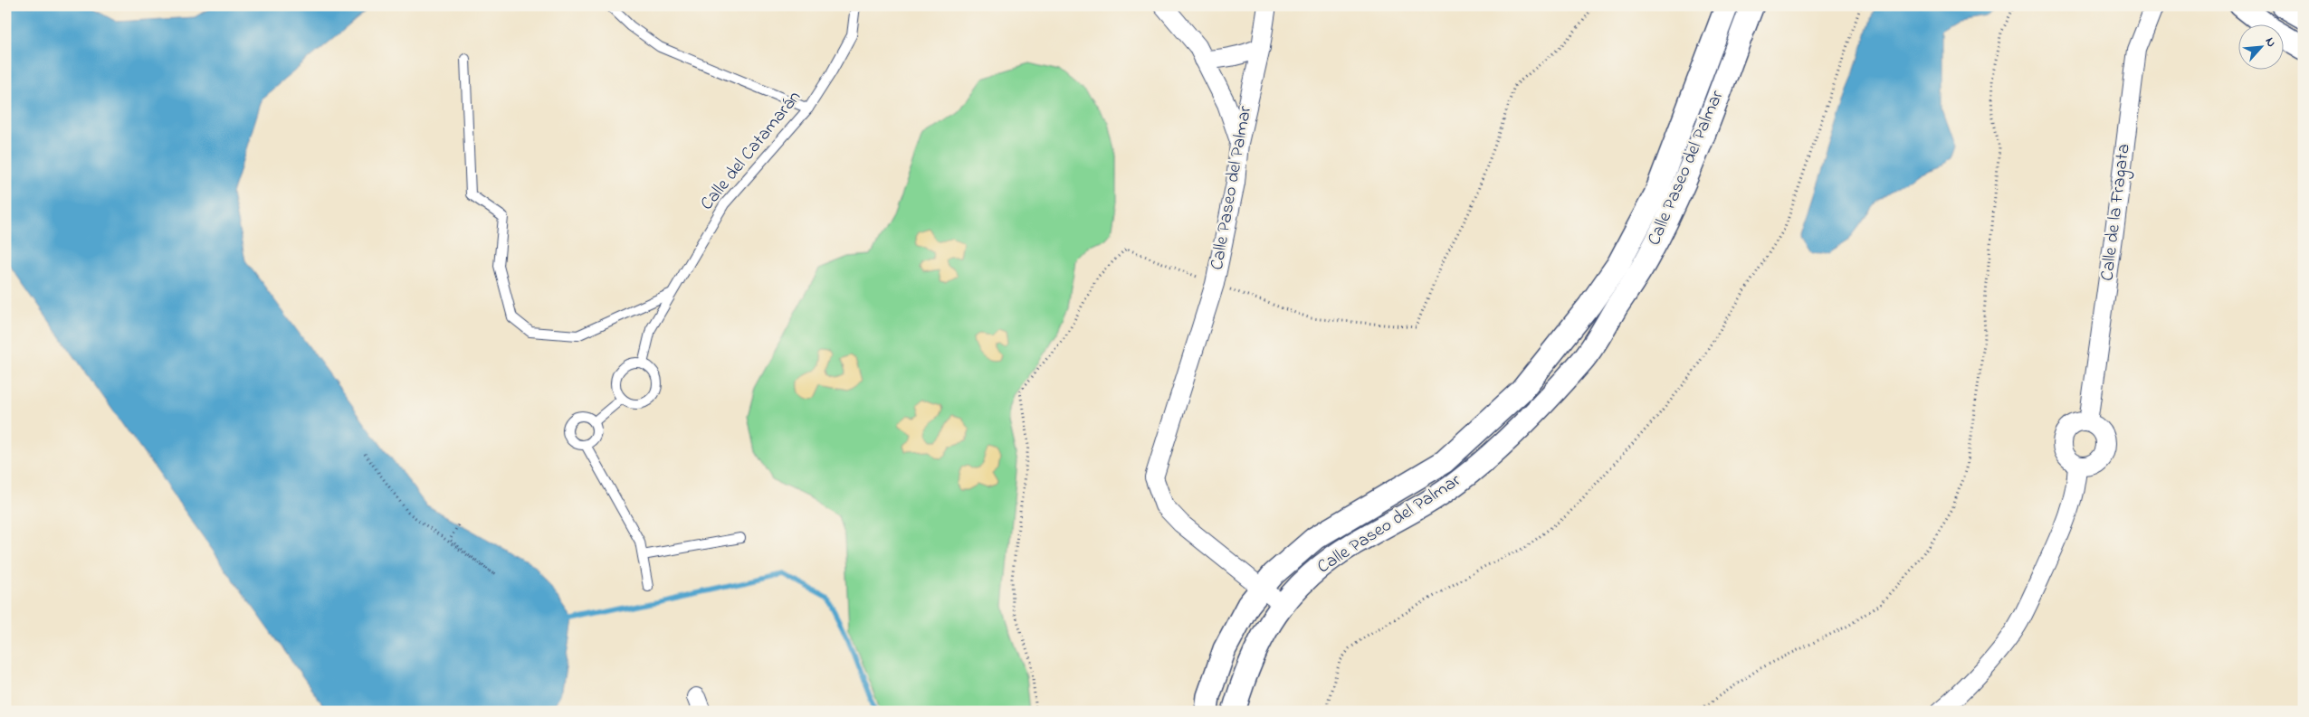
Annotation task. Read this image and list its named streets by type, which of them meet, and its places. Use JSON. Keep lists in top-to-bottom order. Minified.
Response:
{"streets":{"street":["Calle Paseo del Palmar","Calle de la Fragata"],"lane":["Calle del Catamarán"]},"north":"top right"}
